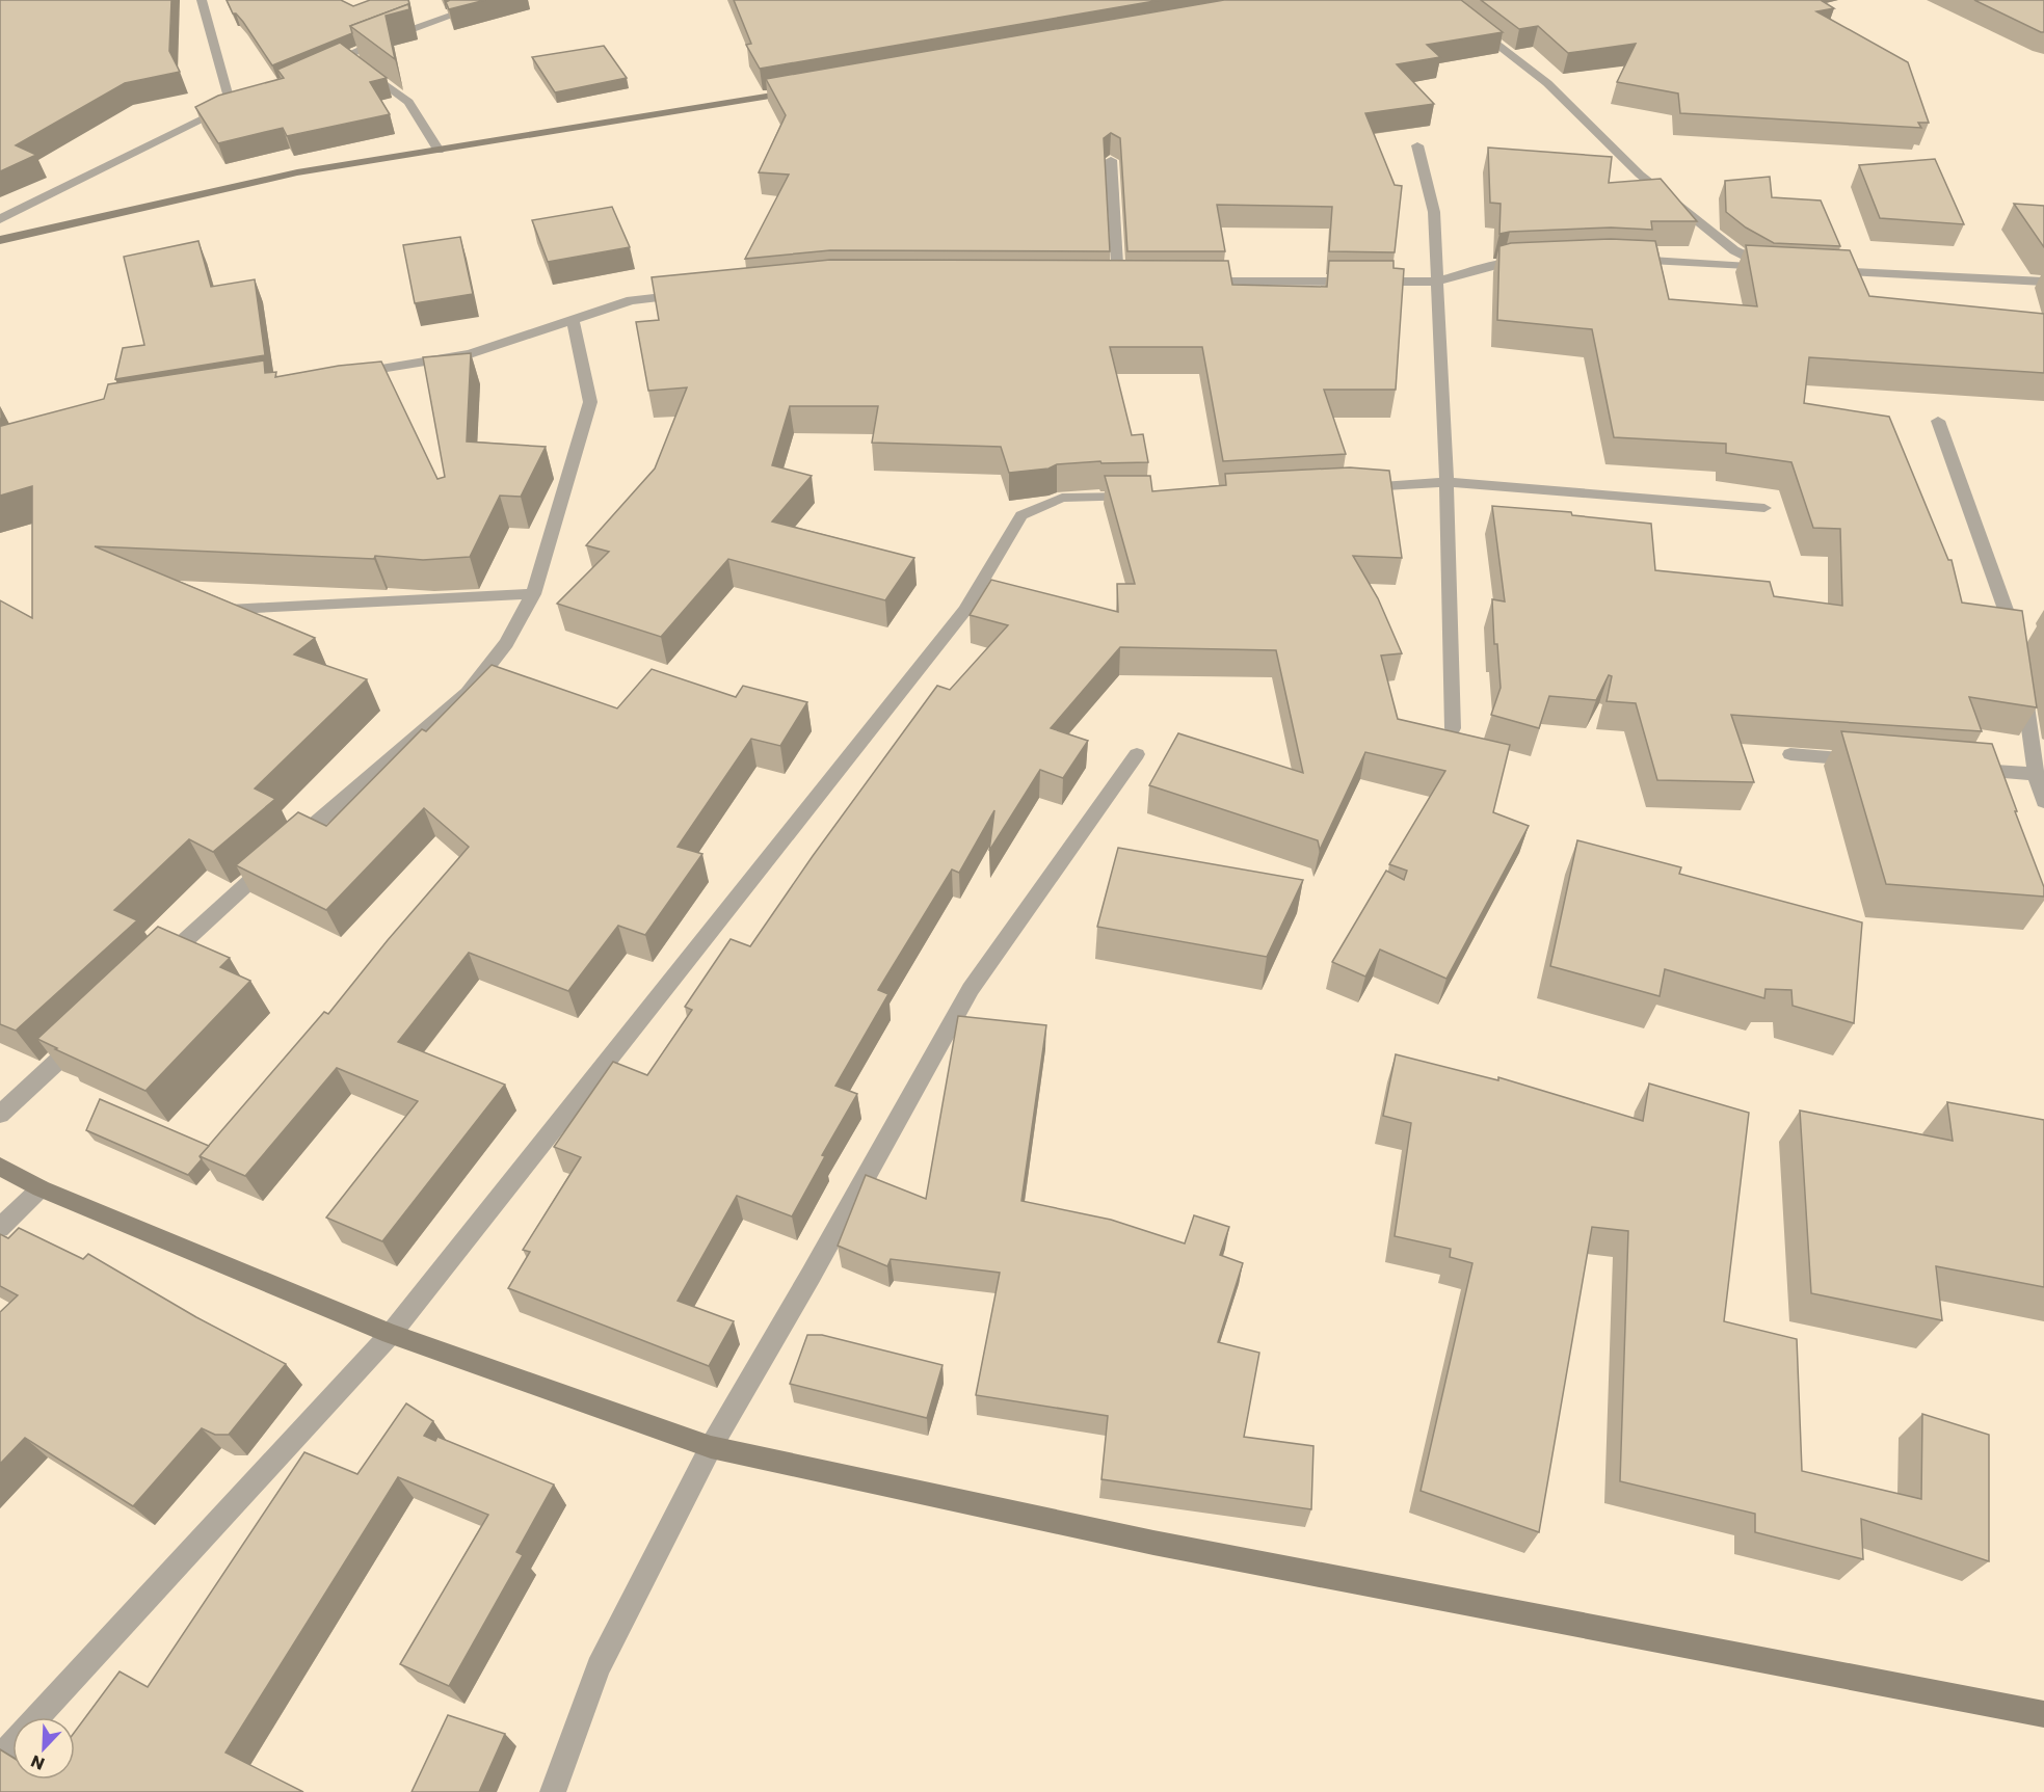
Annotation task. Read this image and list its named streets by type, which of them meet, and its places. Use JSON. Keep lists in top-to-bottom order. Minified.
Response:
{"north":"bottom left"}
